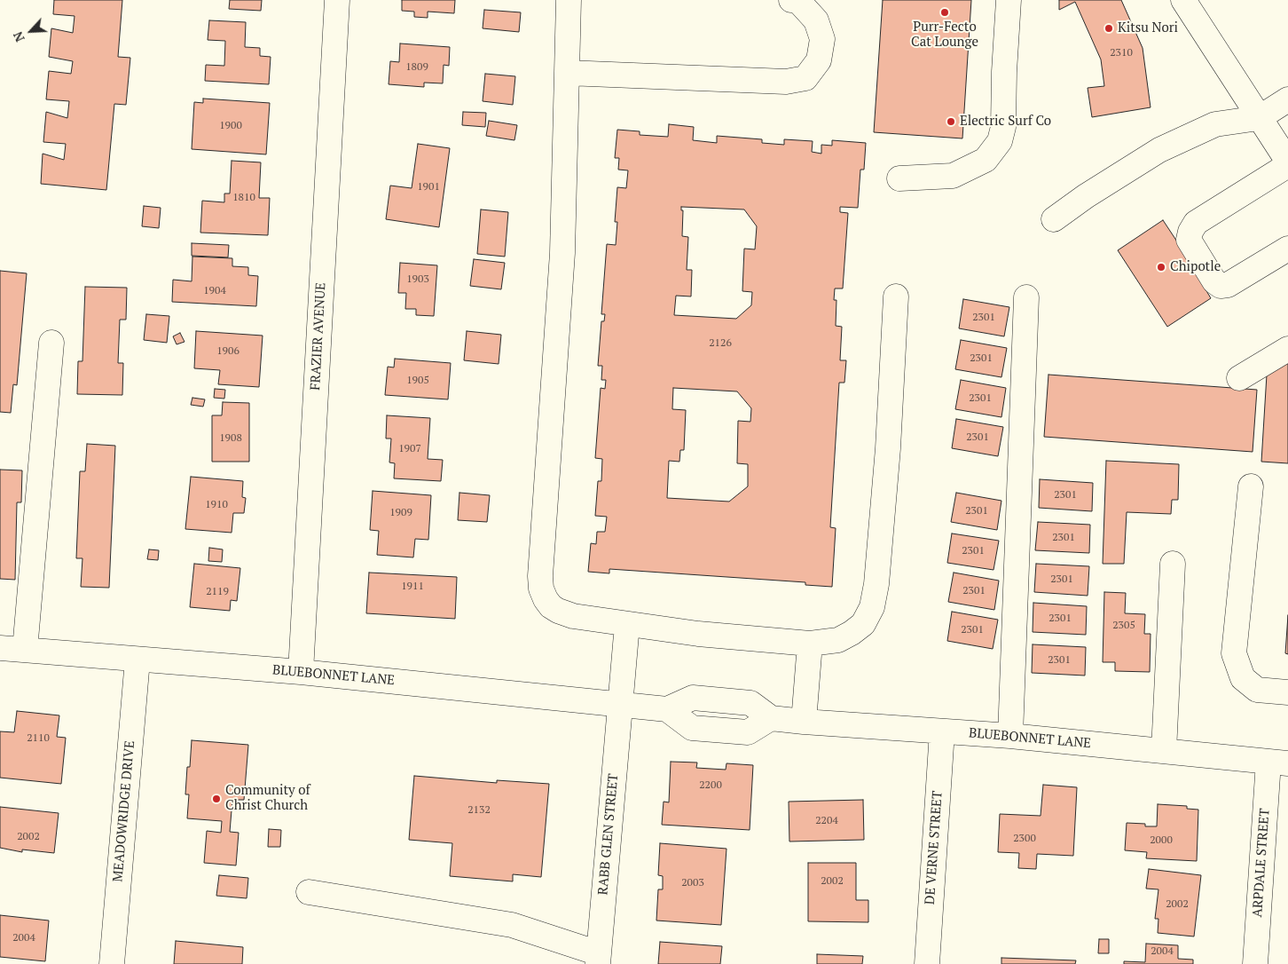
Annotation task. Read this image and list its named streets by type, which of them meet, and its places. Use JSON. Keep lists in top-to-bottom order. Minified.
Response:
{"streets":{"street":["FRAZIER AVENUE","BLUEBONNET LANE","MEADOWRIDGE DRIVE","RABB GLEN STREET","DE VERNE STREET","ARPDALE STREET"]},"crossings":[["FRAZIER AVENUE","BLUEBONNET LANE"],["BLUEBONNET LANE","MEADOWRIDGE DRIVE"],["BLUEBONNET LANE","RABB GLEN STREET"],["BLUEBONNET LANE","DE VERNE STREET"],["BLUEBONNET LANE","ARPDALE STREET"]],"places":["Purr-Fecto Cat Lounge","Kitsu Nori","Electric Surf Co","Chipotle","Community of Christ Church"],"house_numbers":["2310","1809","1900","1901","1810","1903","1904","2301","2126","1906","2301","1905","2301","2301","1908","1907","2301","1910","2301","1909","2301","2301","2301","1911","2301","2119","2301","2305","2301","2301","2110","2200","2132","2204","2002","2300","2000","2002","2003","2002","2004","2004"],"north":"bottom left"}
